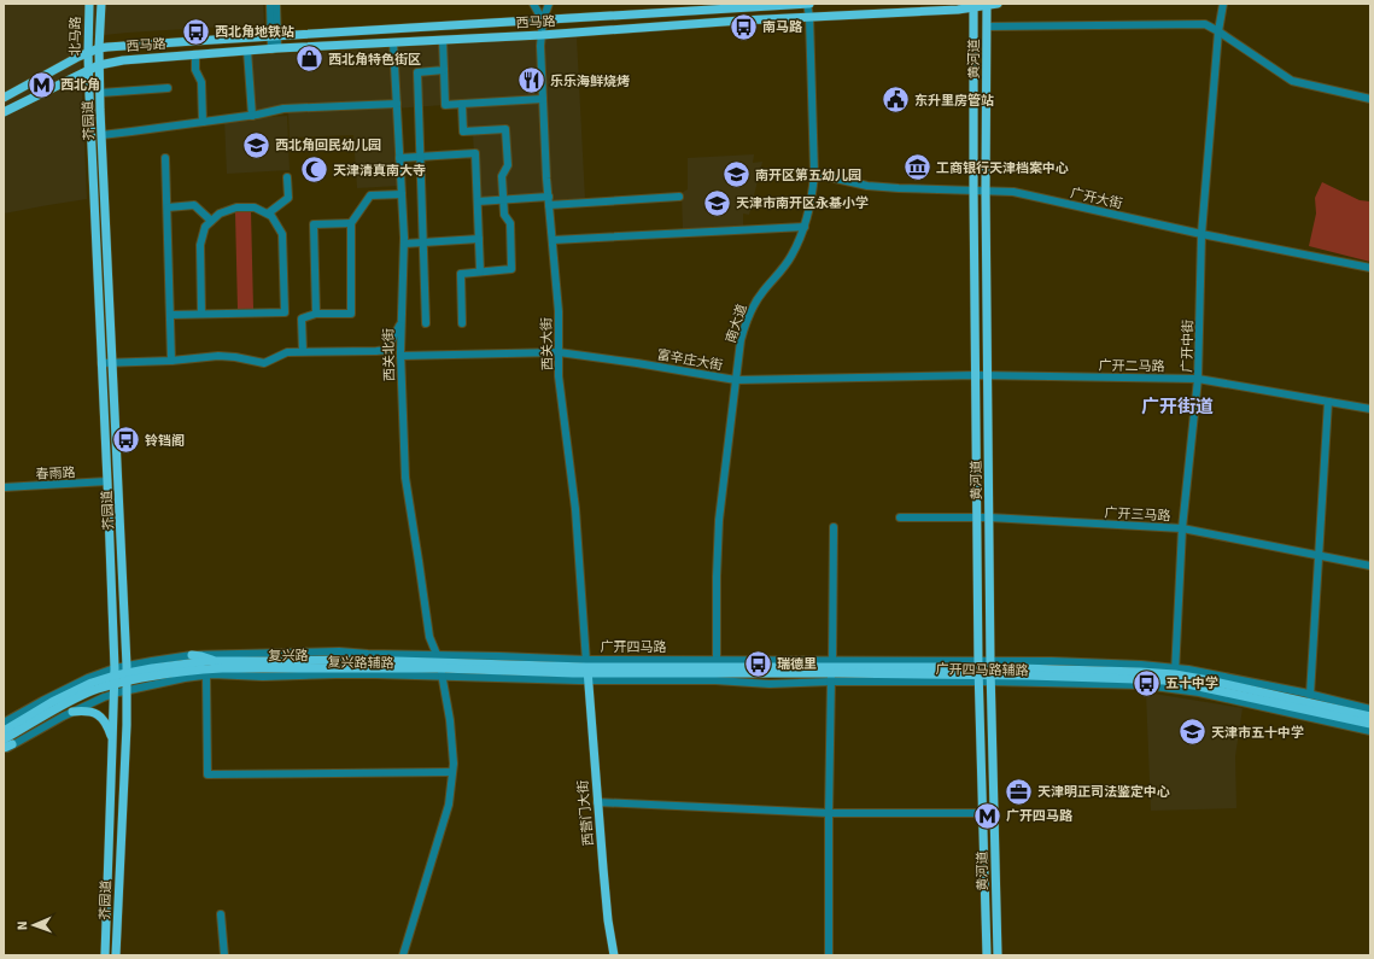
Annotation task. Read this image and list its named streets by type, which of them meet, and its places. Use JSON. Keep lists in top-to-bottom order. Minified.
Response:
{"streets":{"main road":["西马路","北马路","黄河道","芥园道","广开四马路","复兴路","西营门大街"],"street":["广开大街","南大道","西关大街","广开中街","西关北街","富辛庄大街","广开二马路","春雨路","广开三马路","复兴路辅路","广开四马路辅路"]},"crossings":[["西马路","北马路"],["西马路","黄河道"],["西马路","芥园道"],["西马路","南大道"],["西马路","西关大街"],["西马路","西关北街"],["北马路","芥园道"],["黄河道","广开大街"],["黄河道","富辛庄大街"],["黄河道","广开二马路"],["黄河道","广开三马路"],["黄河道","广开四马路"],["黄河道","广开四马路辅路"],["芥园道","春雨路"],["芥园道","复兴路"],["芥园道","复兴路辅路"],["广开大街","南大道"],["广开大街","广开中街"],["南大道","富辛庄大街"],["南大道","广开四马路"],["南大道","广开四马路辅路"],["西关大街","富辛庄大街"],["西关大街","广开四马路"],["西关大街","复兴路"],["西关大街","复兴路辅路"],["西关大街","广开四马路辅路"],["西关大街","西营门大街"],["广开中街","广开二马路"],["广开中街","广开三马路"],["广开中街","广开四马路"],["广开中街","广开四马路辅路"],["西关北街","富辛庄大街"],["西关北街","复兴路"],["西关北街","复兴路辅路"],["富辛庄大街","广开二马路"],["广开四马路","复兴路"],["广开四马路","复兴路辅路"],["广开四马路","广开四马路辅路"],["广开四马路","西营门大街"],["复兴路","复兴路辅路"],["复兴路","广开四马路辅路"],["复兴路","西营门大街"],["复兴路辅路","广开四马路辅路"],["复兴路辅路","西营门大街"],["广开四马路辅路","西营门大街"]],"districts":["广开街道"],"places":{"bus stop":["南马路","西北角地铁站","铃铛阁","瑞德里","五十中学"],"shop":["西北角特色街区"],"restaurant":["乐乐海鲜烧烤"],"metro station":["西北角","广开四马路"],"public building":["东升里房管站"],"school or university":["西北角回民幼儿园","南开区第五幼儿园","天津市南开区永基小学","天津市五十中学"],"museum":["工商银行天津档案中心"],"mosque":["天津清真南大寺"],"office":["天津明正司法鉴定中心"]},"north":"left"}
